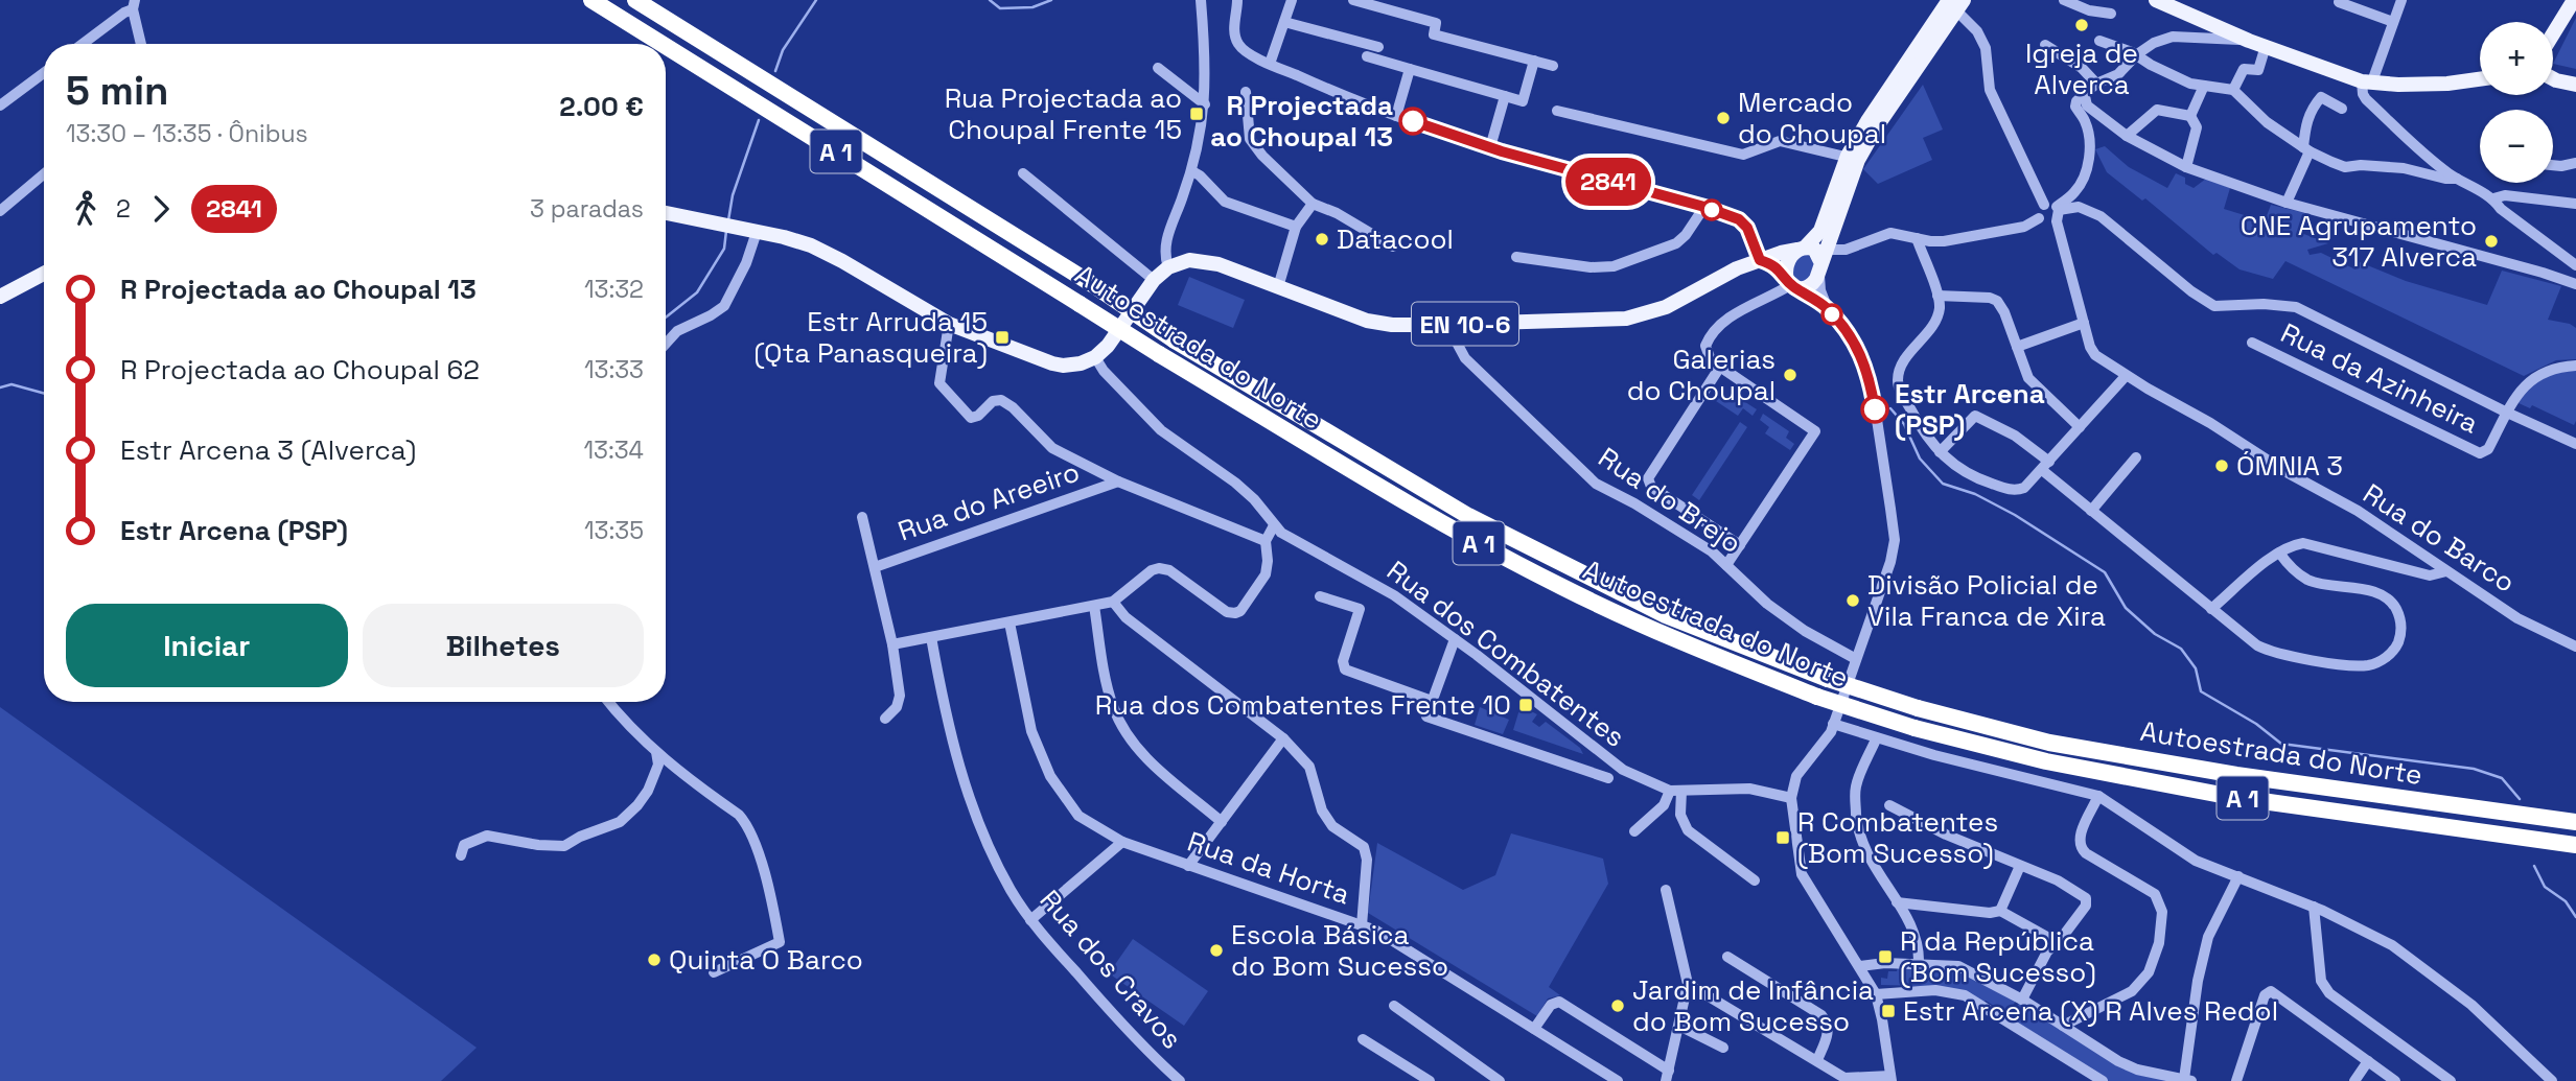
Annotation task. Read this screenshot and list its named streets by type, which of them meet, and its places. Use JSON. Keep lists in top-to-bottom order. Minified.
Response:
{"streets":{"highway":["A 1","Autoestrada do Norte"],"main road":["EN 10-6"],"street":["Rua da Azinheira","Rua do Brejo","Rua do Areeiro","Rua do Barco","Rua dos Combatentes","Rua da Horta","Rua dos Cravos"]},"crossings":[["EN 10-6","Rua do Brejo"]],"places":{"other":["Igreja de Alverca","Mercado do Choupal","R Projectada ao Choupal 13","Datacool","CNE Agrupamento 317 Alverca","Galerias do Choupal","Estr Arcena (PSP)","ÓMNIA 3","Divisão Policial de Vila Franca de Xira","Escola Básica do Bom Sucesso","Quinta O Barco","Jardim de Infância do Bom Sucesso"],"transit":["Rua Projectada ao Choupal Frente 15","Estr Arruda 15 (Qta Panasqueira)","Rua dos Combatentes Frente 10","R Combatentes (Bom Sucesso)","R da República (Bom Sucesso)","Estr Arcena (X) R Alves Redol"]},"lines":["bus line 2841"],"page":{"on_map":"2841","map_buttons":["+","−"],"heading":["5 min","13:30 – 13:35 · Ônibus","2.00 €"],"legs":["2","2841","3 paradas"],"list":[{"name":"R Projectada ao Choupal 13","value":"13:32"},{"name":"R Projectada ao Choupal 62","value":"13:33"},{"name":"Estr Arcena 3 (Alverca)","value":"13:34"},{"name":"Estr Arcena (PSP)","value":"13:35"}],"buttons":["Iniciar","Bilhetes"]}}
